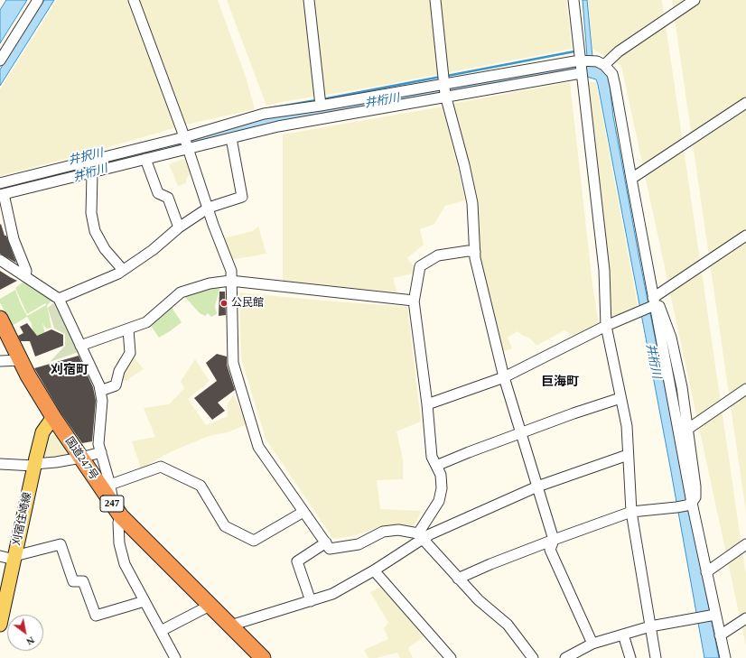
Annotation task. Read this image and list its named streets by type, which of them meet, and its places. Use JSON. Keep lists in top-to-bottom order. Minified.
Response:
{"streets":{"highway":["国道247号","247"],"main road":["刈宿住崎線"]},"crossings":[["国道247号","刈宿住崎線"]],"districts":["刈宿町","巨海町"],"water":["井桁川","井択川"],"places":["公民館"],"north":"bottom right"}
